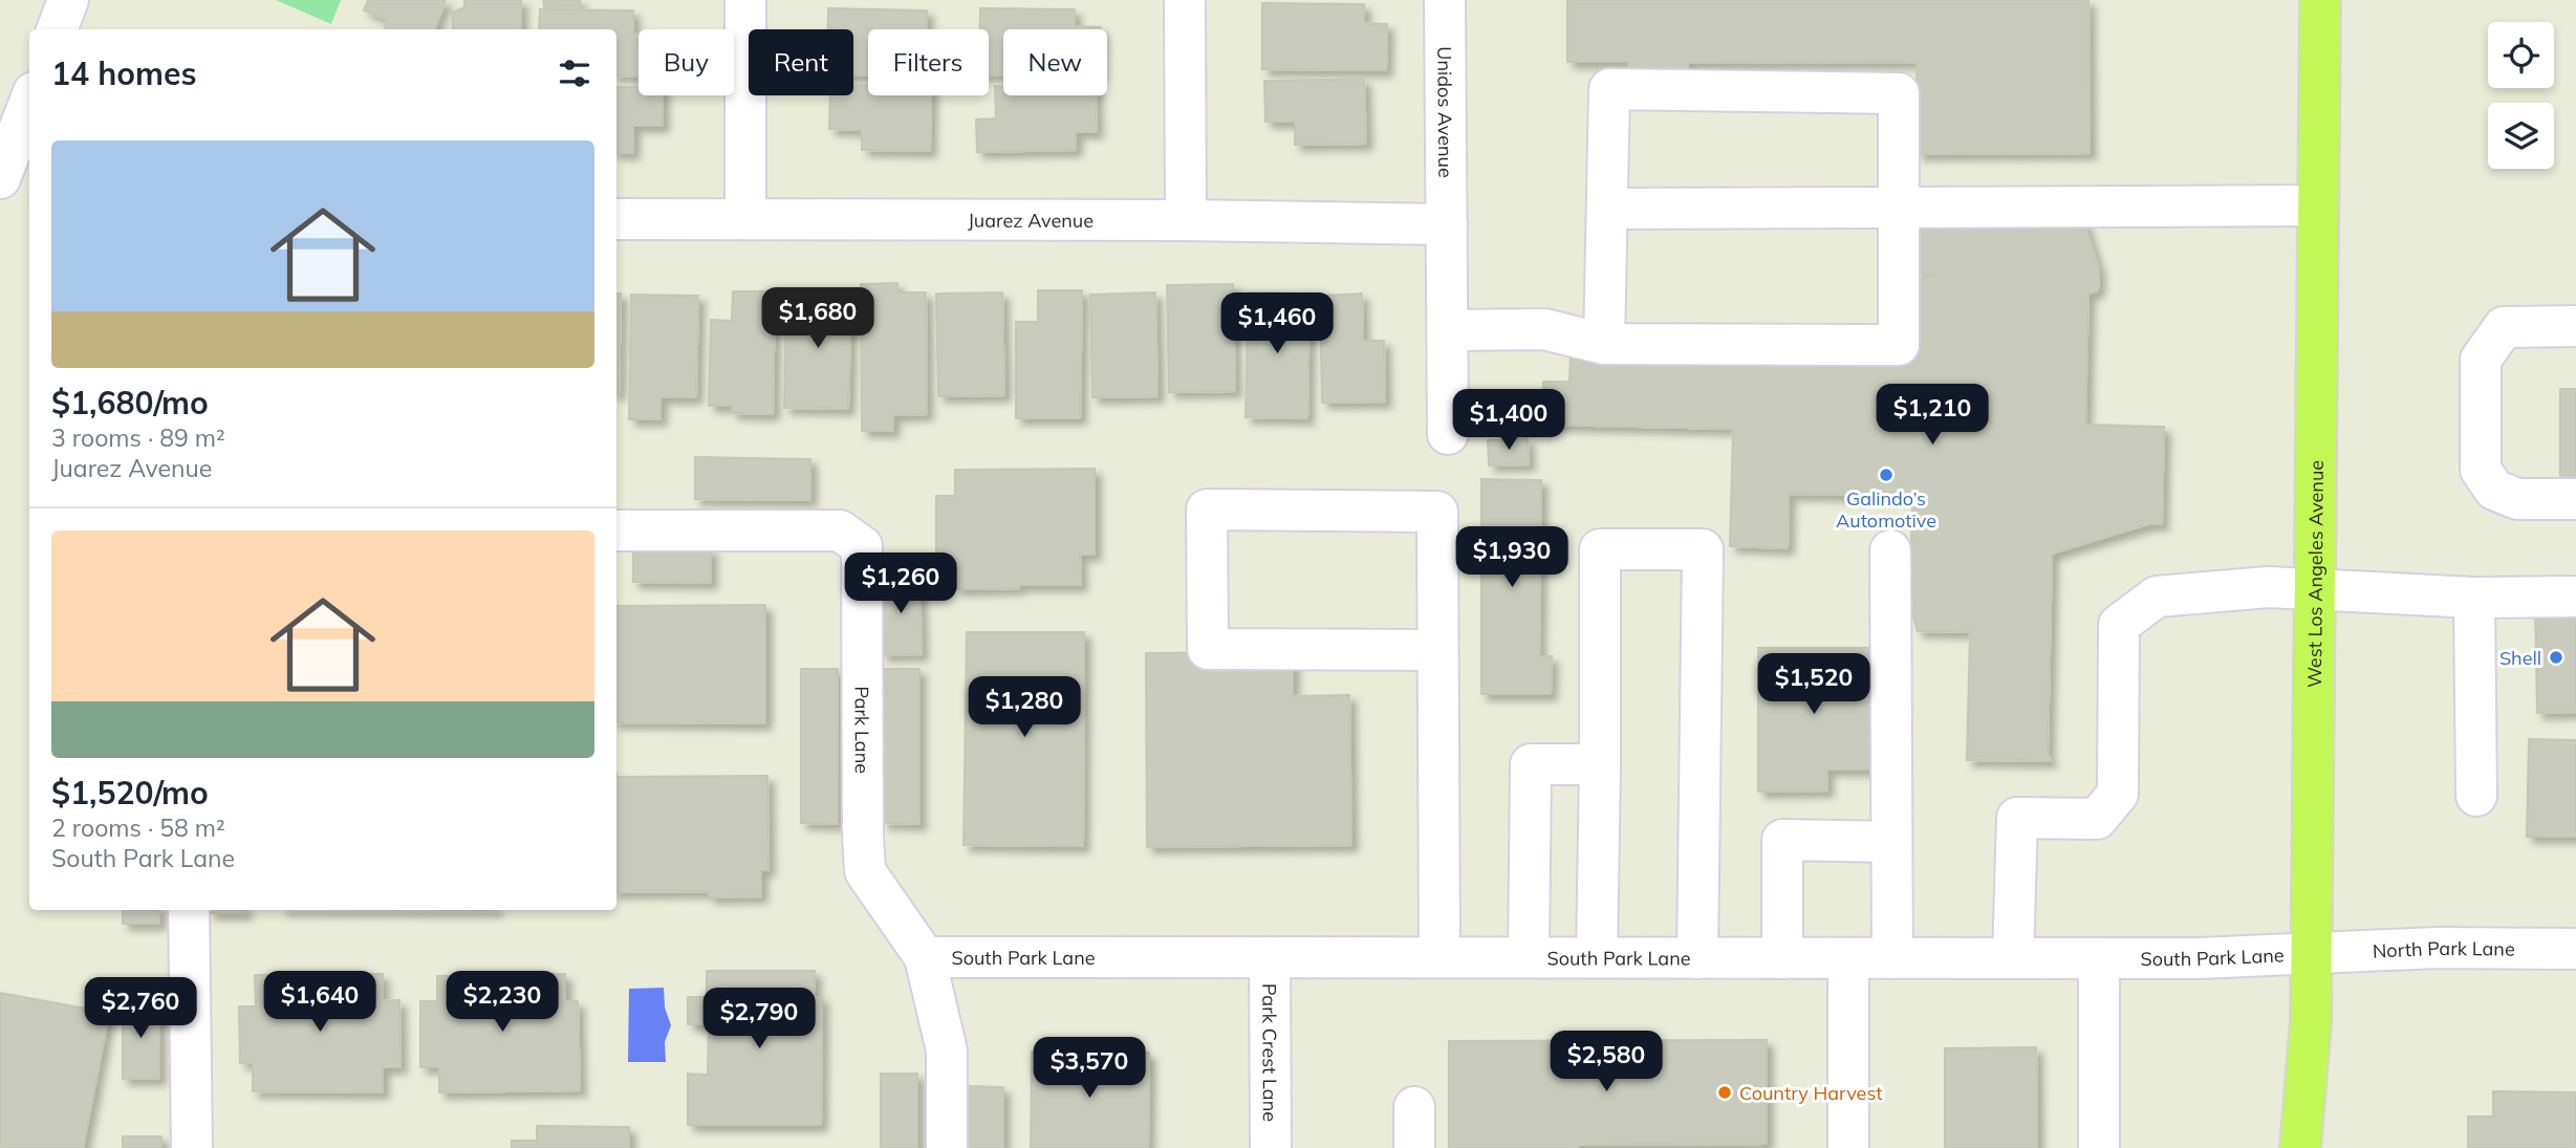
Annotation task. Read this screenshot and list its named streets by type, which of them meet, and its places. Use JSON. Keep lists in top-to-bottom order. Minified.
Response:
{"streets":{"main road":["West Los Angeles Avenue"],"street":["Unidos Avenue","Juarez Avenue","Park Lane","North Park Lane","South Park Lane","Park Crest Lane"]},"crossings":[["Unidos Avenue","Juarez Avenue"],["West Los Angeles Avenue","North Park Lane"],["West Los Angeles Avenue","South Park Lane"],["Park Lane","South Park Lane"],["North Park Lane","South Park Lane"],["South Park Lane","Park Crest Lane"]],"places":["Galindo’s Automotive","Shell","Country Harvest"],"page":{"chip":["Buy","Rent","Filters","New"],"heading":"14 homes","list":[{"name":"$1,680/mo","note":"3 rooms · 89 m² · Juarez Avenue"},{"name":"$1,520/mo","note":"2 rooms · 58 m² · South Park Lane"}],"price":["$1,680","$1,460","$1,210","$1,400","$1,930","$1,260","$1,520","$1,280","$1,640","$2,230","$2,760","$2,790","$2,580","$3,570"]}}
